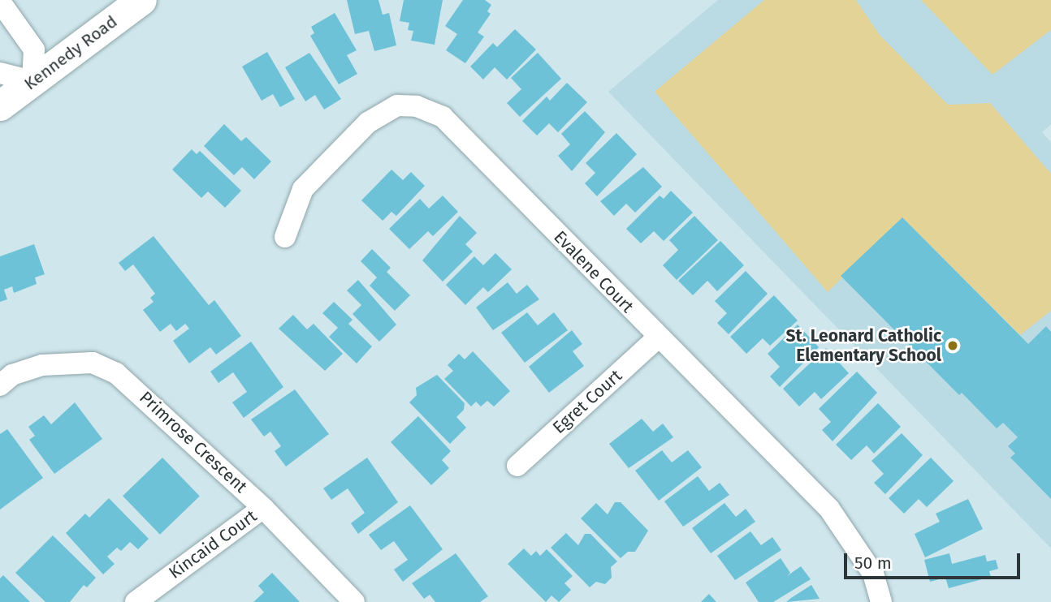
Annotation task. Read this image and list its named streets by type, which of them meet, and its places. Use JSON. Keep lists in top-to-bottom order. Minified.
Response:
{"streets":{"main road":["Kennedy Road"],"street":["Evalene Court","Egret Court","Primrose Crescent","Kincaid Court"]},"crossings":[["Evalene Court","Egret Court"],["Primrose Crescent","Kincaid Court"]],"places":["St. Leonard Catholic Elementary School"],"scale_bar":"50 m"}
